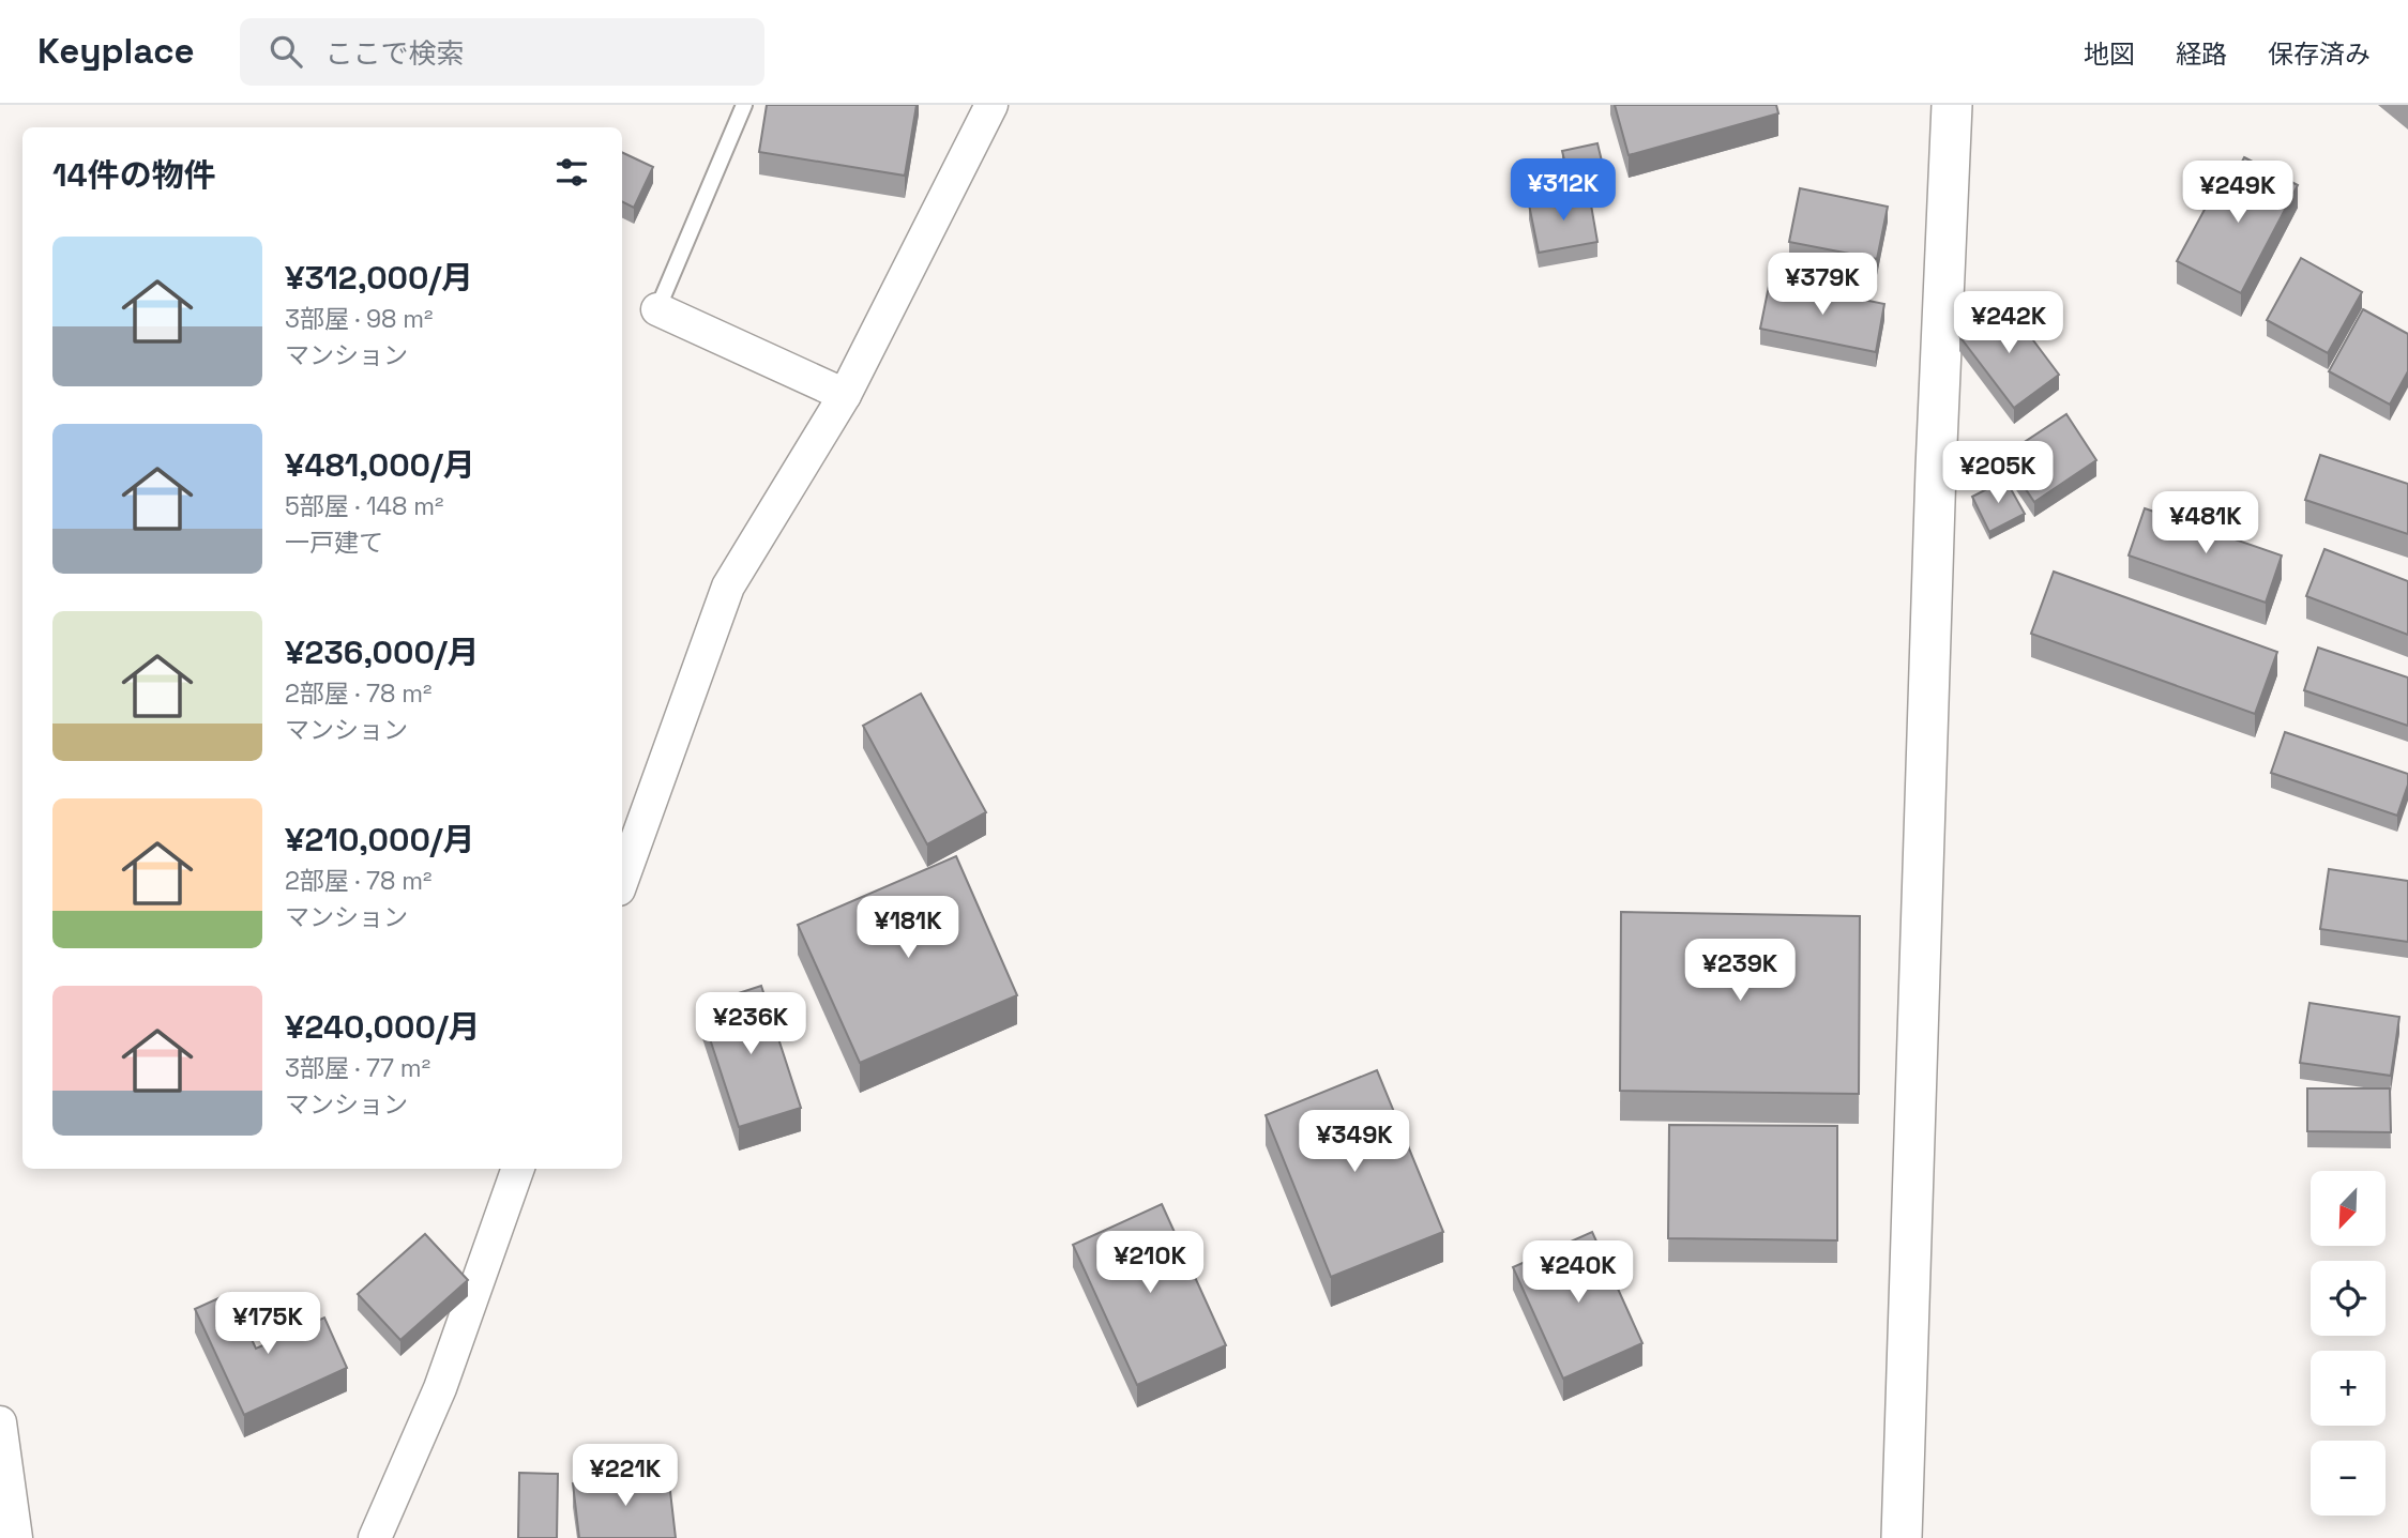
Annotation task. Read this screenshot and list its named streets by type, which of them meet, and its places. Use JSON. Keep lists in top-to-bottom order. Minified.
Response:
{"north":"bottom left","page":{"header":"Keyplace","search":"ここで検索","nav":["地図","経路","保存済み"],"heading":"14件の物件","price":["¥312K","¥249K","¥379K","¥242K","¥205K","¥481K","¥181K","¥239K","¥236K","¥349K","¥210K","¥240K","¥175K","¥221K"],"list":[{"name":"¥312,000/月","note":"3部屋 · 98 m² · マンション"},{"name":"¥481,000/月","note":"5部屋 · 148 m² · 一戸建て"},{"name":"¥236,000/月","note":"2部屋 · 78 m² · マンション"},{"name":"¥210,000/月","note":"2部屋 · 78 m² · マンション"},{"name":"¥240,000/月","note":"3部屋 · 77 m² · マンション"}],"map_buttons":["+","−"]}}
